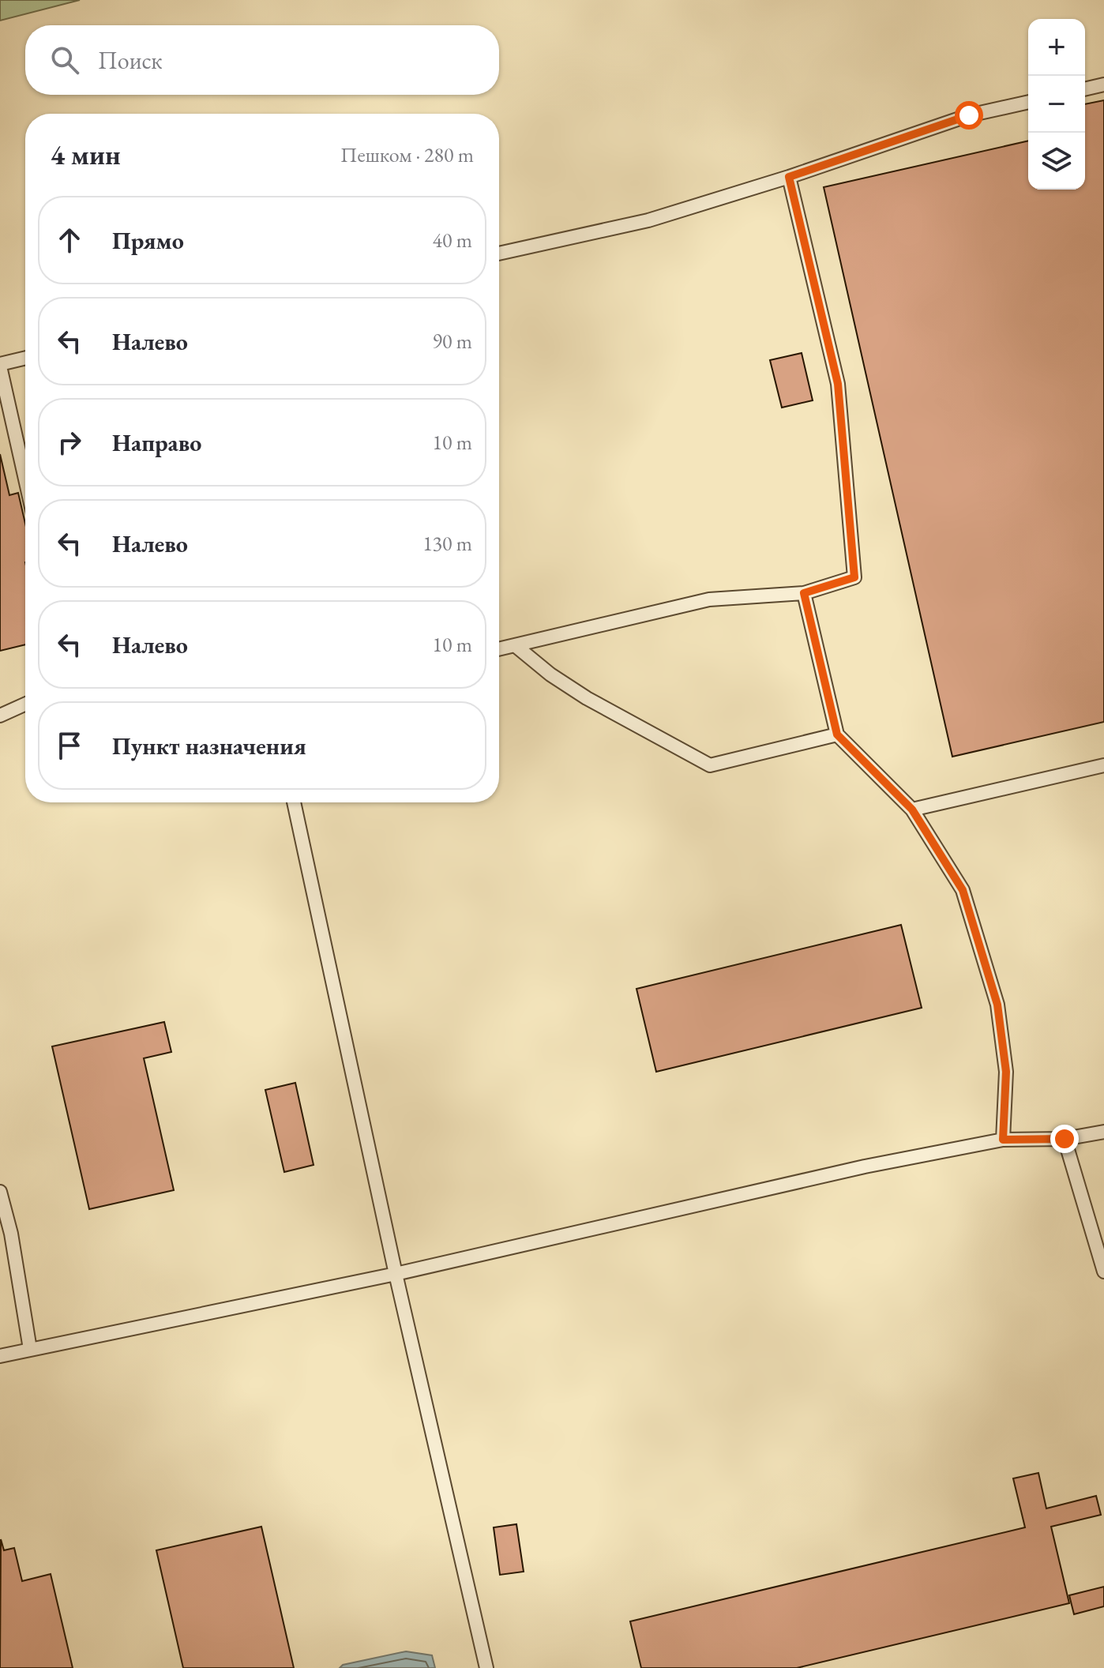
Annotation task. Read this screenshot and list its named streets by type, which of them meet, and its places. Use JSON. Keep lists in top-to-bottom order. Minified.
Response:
{"page":{"map_buttons":["+","−"],"search":"Поиск","heading":["4 мин","Пешком · 280 m"],"list":[["Прямо","40 m"],["Налево","90 m"],["Направо","10 m"],["Налево","130 m"],["Налево","10 m"],"Пункт назначения"]}}
